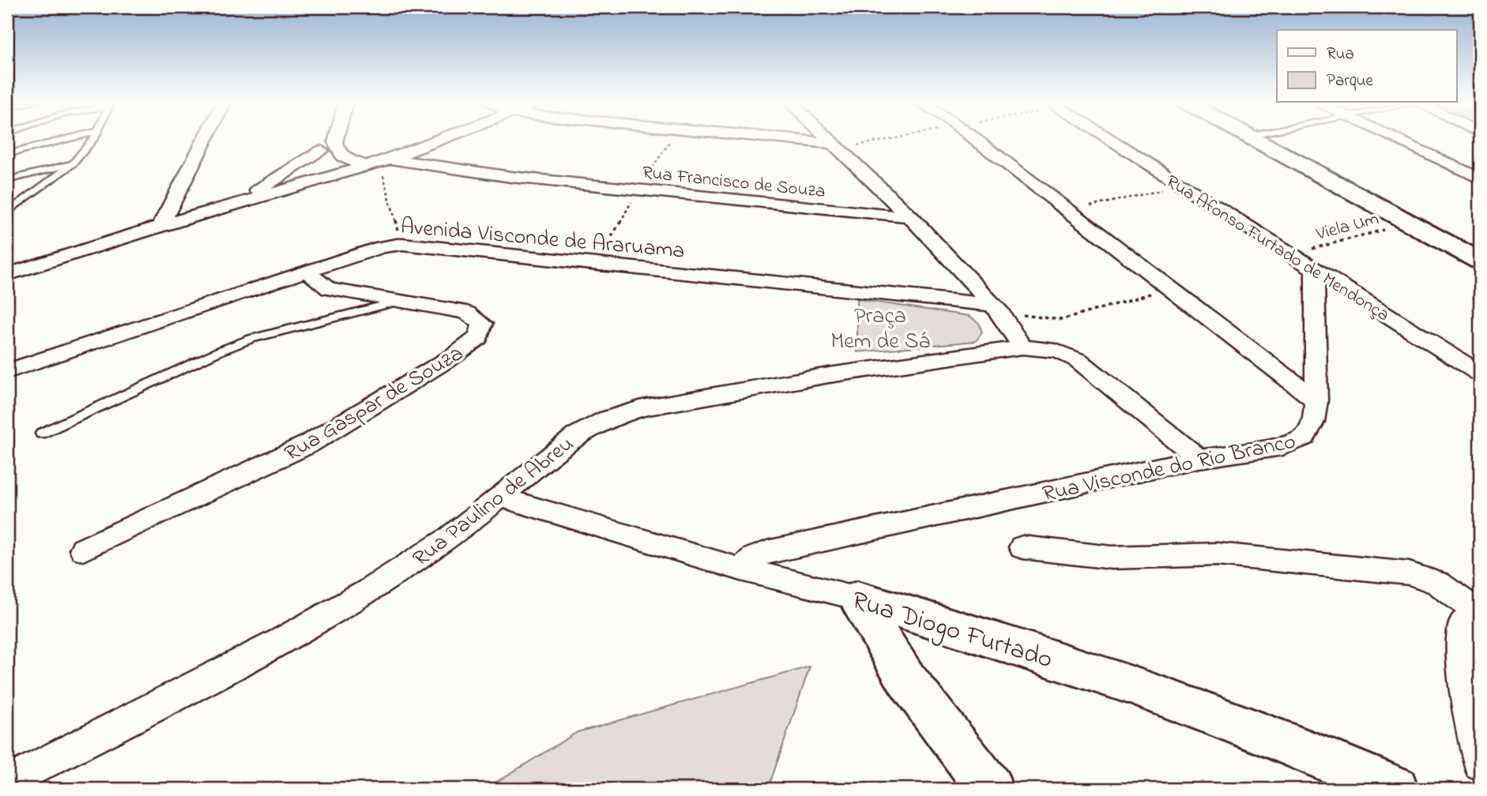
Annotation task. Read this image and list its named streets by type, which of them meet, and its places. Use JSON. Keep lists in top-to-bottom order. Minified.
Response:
{"streets":{"street":["Rua Francisco de Souza","Avenida Visconde de Araruama","Rua Afonso Furtado de Mendonça","Rua Gaspar de Souza","Rua Visconde do Rio Branco","Rua Paulino de Abreu","Rua Diogo Furtado"],"path":["Viela Um"]},"crossings":[["Viela Um","Rua Afonso Furtado de Mendonça"],["Avenida Visconde de Araruama","Rua Gaspar de Souza"],["Rua Visconde do Rio Branco","Rua Paulino de Abreu"],["Rua Visconde do Rio Branco","Rua Diogo Furtado"],["Rua Paulino de Abreu","Rua Diogo Furtado"]],"parks":["Praça Mem de Sá"],"legend":["Rua","Parque"]}
